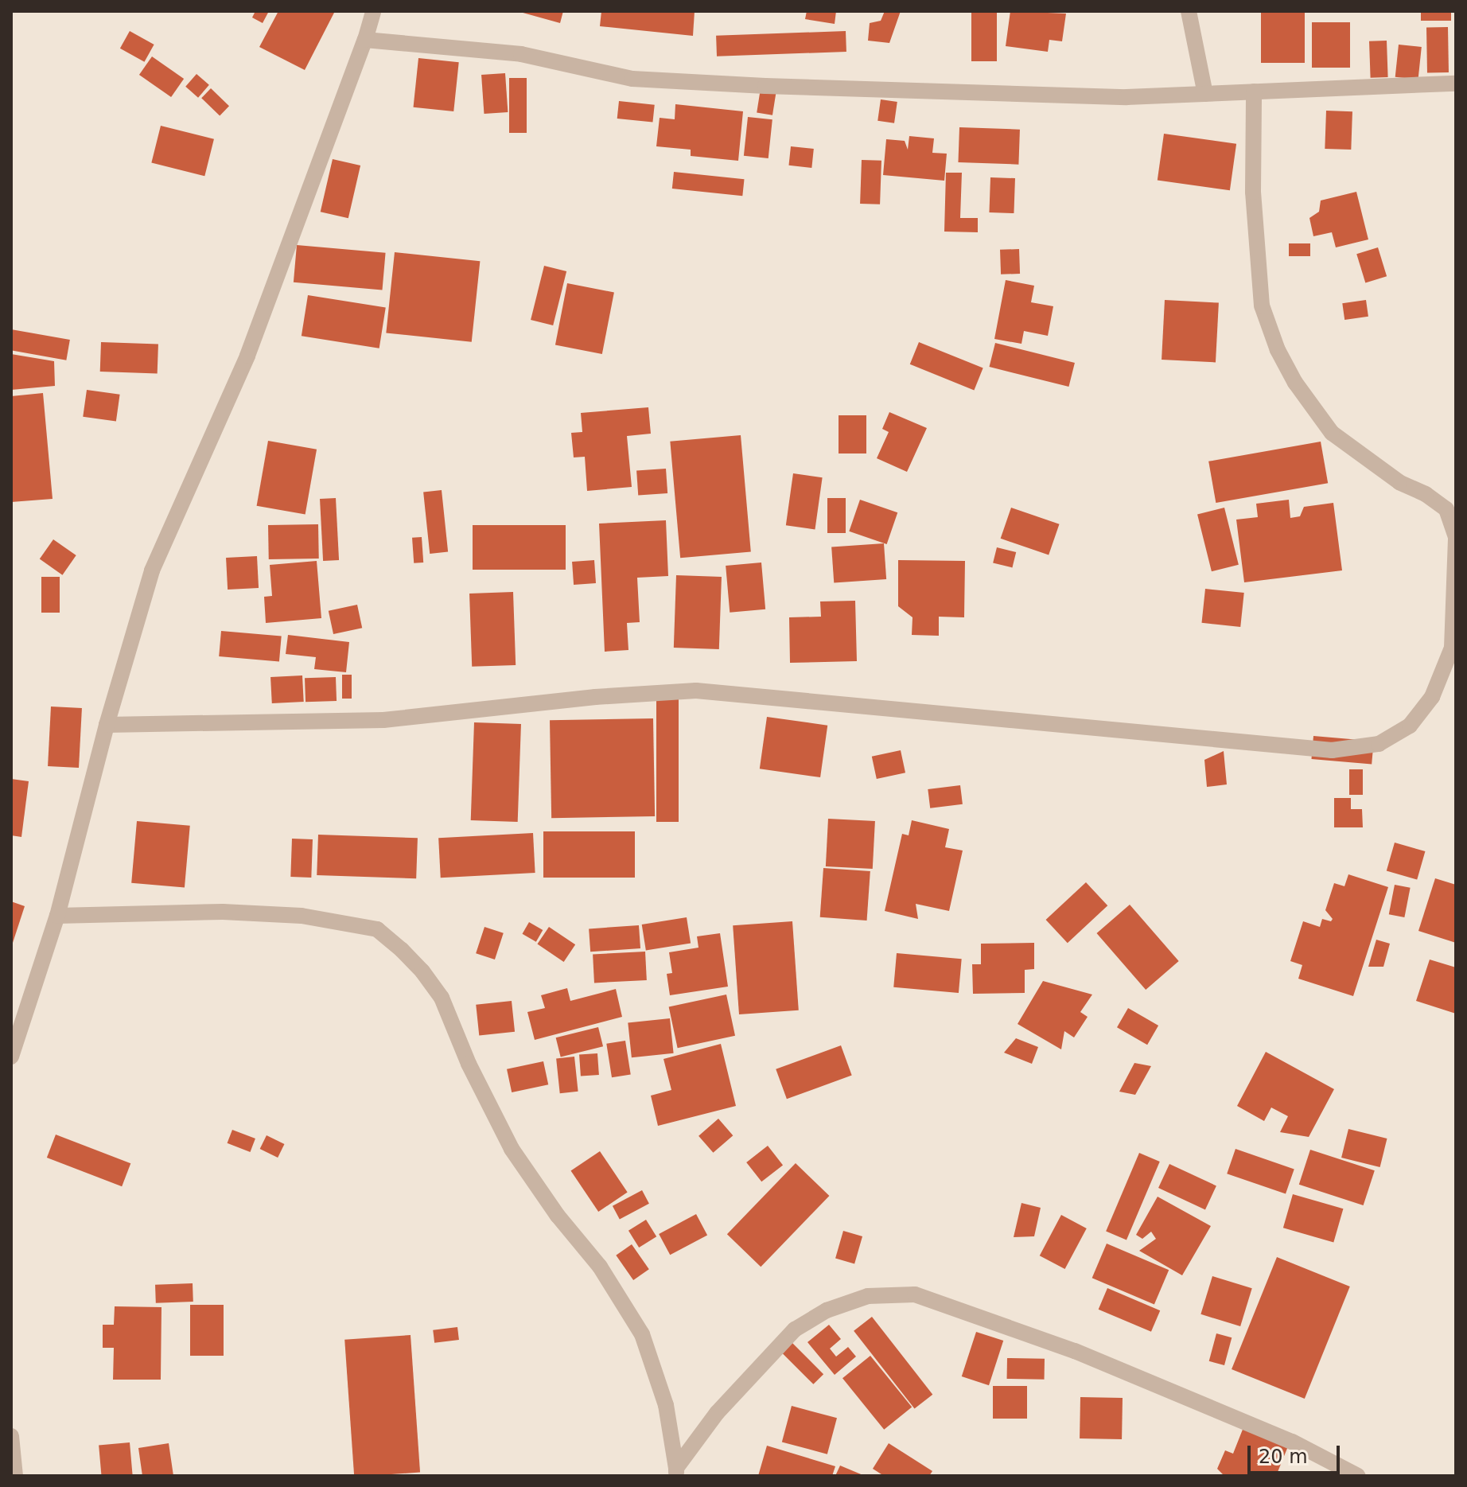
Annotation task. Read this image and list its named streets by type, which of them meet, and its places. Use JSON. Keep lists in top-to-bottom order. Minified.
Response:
{"scale_bar":"20 m"}
